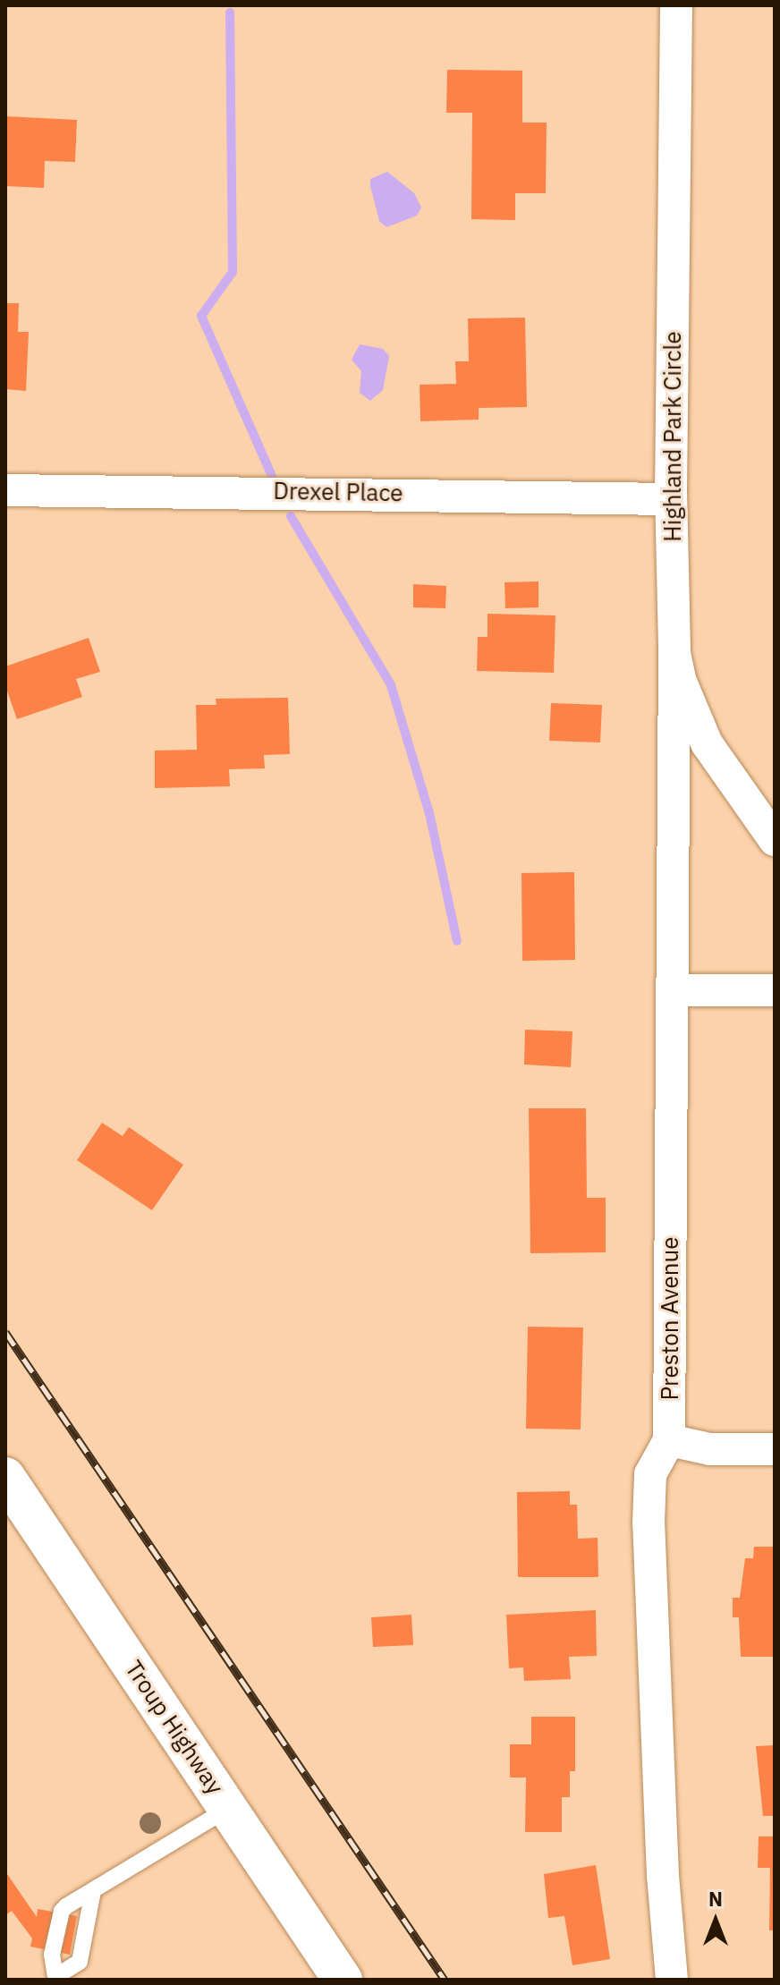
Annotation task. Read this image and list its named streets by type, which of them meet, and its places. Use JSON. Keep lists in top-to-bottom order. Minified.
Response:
{"streets":{"main road":["Troup Highway"],"street":["Highland Park Circle","Drexel Place","Preston Avenue"]},"crossings":[["Highland Park Circle","Drexel Place"],["Highland Park Circle","Preston Avenue"]],"north":"top"}
